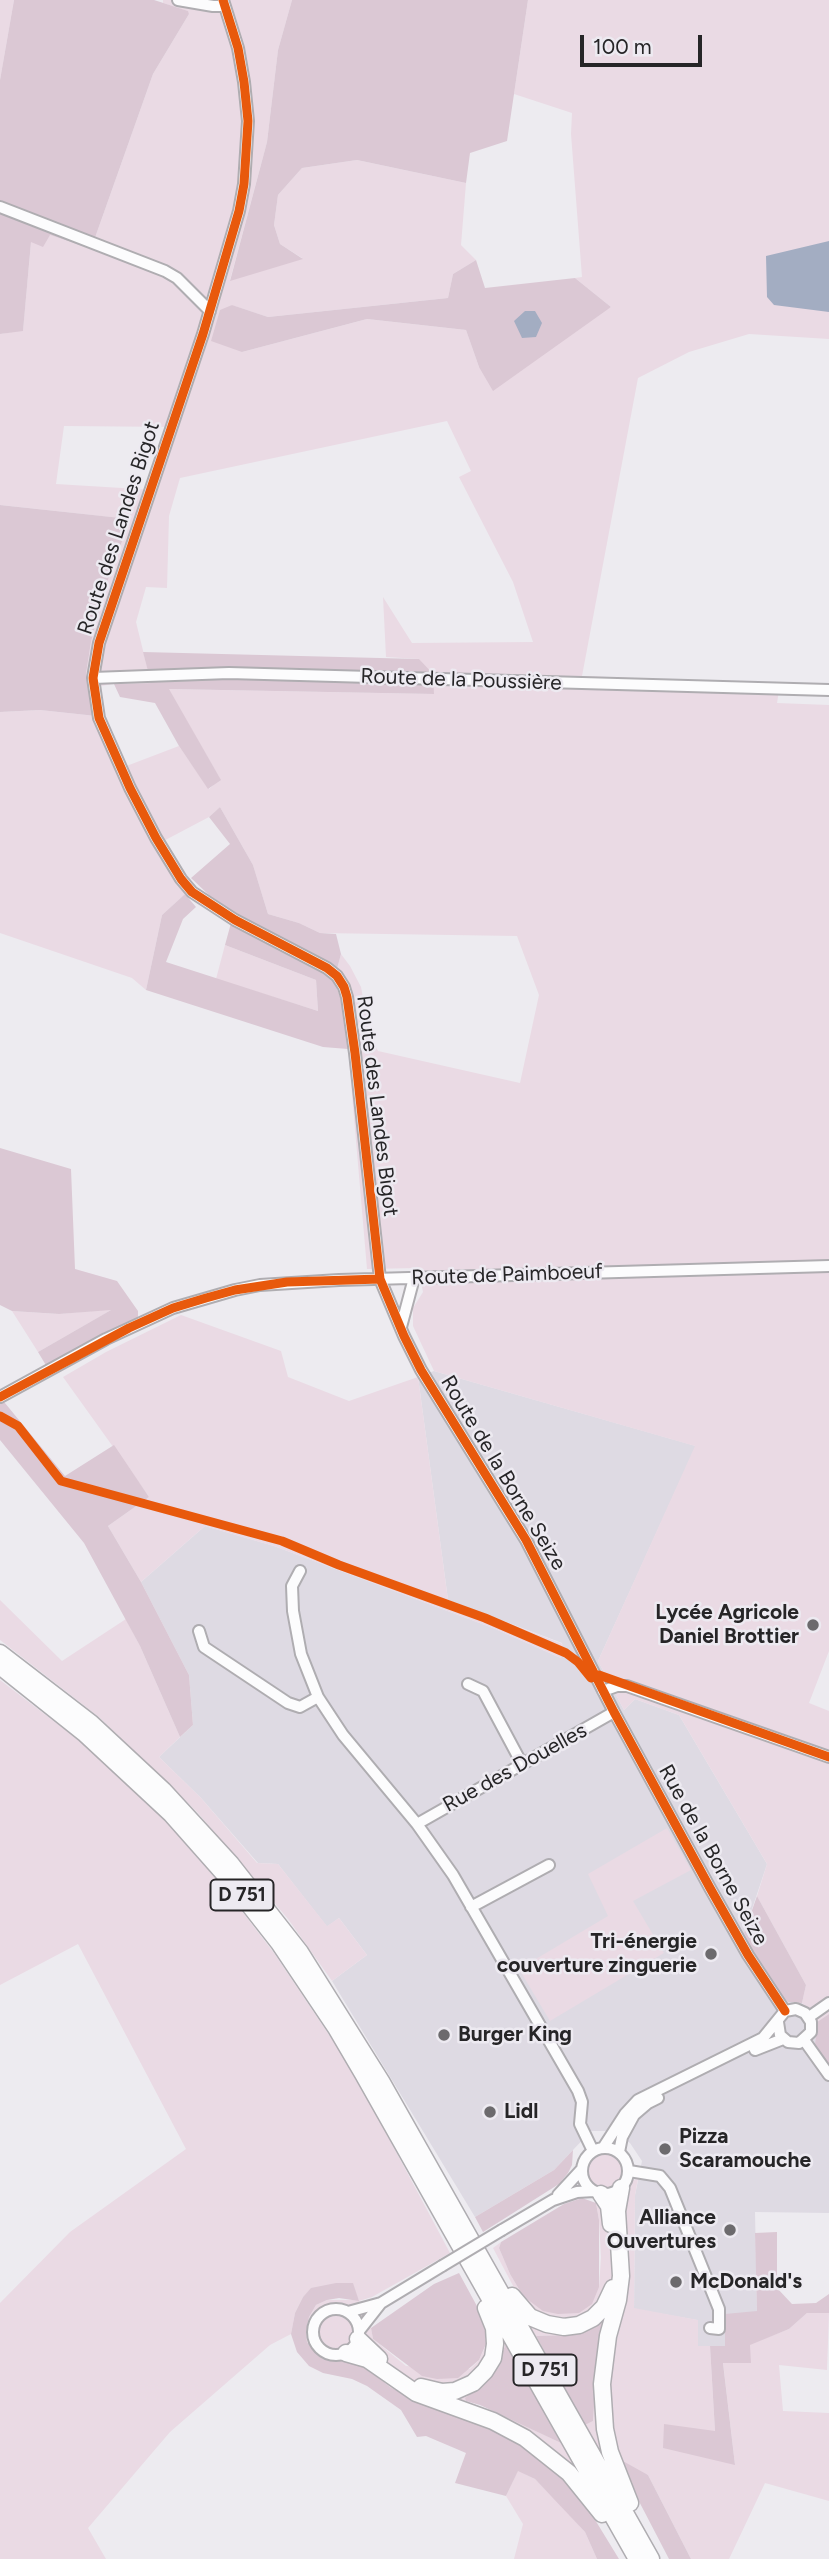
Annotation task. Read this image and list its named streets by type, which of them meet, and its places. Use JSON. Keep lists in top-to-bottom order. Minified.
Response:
{"streets":{"highway":["D 751"],"street":["Route des Landes Bigot","Route de la Poussière","Route de Paimboeuf","Route de la Borne Seize","Rue des Douelles","Rue de la Borne Seize"]},"crossings":[["Route des Landes Bigot","Route de la Poussière"],["Route des Landes Bigot","Route de Paimboeuf"],["Route de la Borne Seize","Rue des Douelles"],["Route de la Borne Seize","Rue de la Borne Seize"],["Rue des Douelles","Rue de la Borne Seize"]],"places":["Lycée Agricole Daniel Brottier","Tri-énergie couverture zinguerie","Burger King","Lidl","Pizza Scaramouche","Alliance Ouvertures","McDonald's"],"scale_bar":"100 m"}
